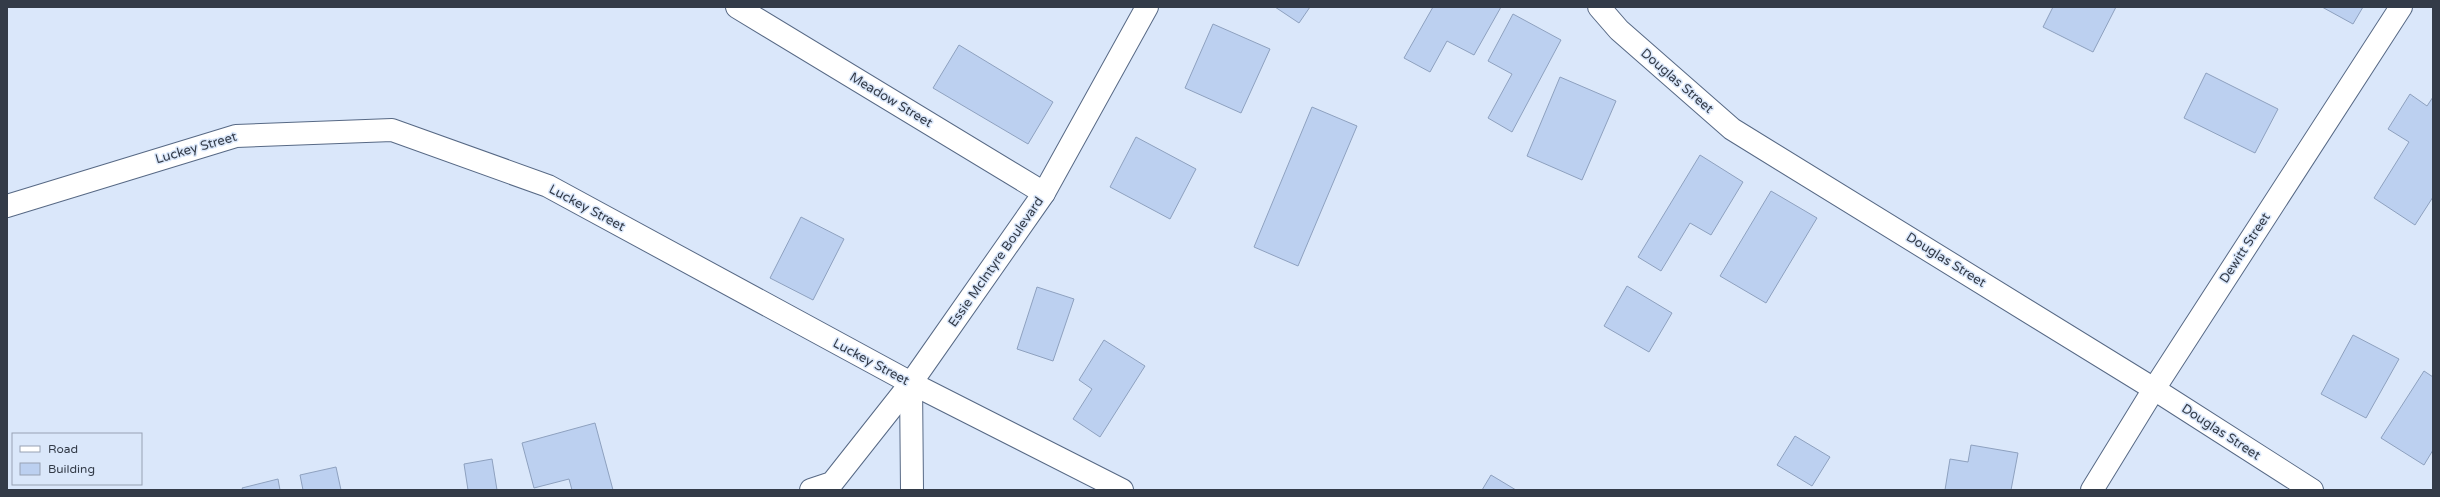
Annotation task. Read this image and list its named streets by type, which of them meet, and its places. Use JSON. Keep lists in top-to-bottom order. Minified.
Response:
{"streets":{"street":["Douglas Street","Meadow Street","Luckey Street","Dewitt Street","Essie McIntyre Boulevard"]},"crossings":[["Douglas Street","Dewitt Street"],["Meadow Street","Essie McIntyre Boulevard"],["Luckey Street","Essie McIntyre Boulevard"]],"legend":["Road","Building"]}
